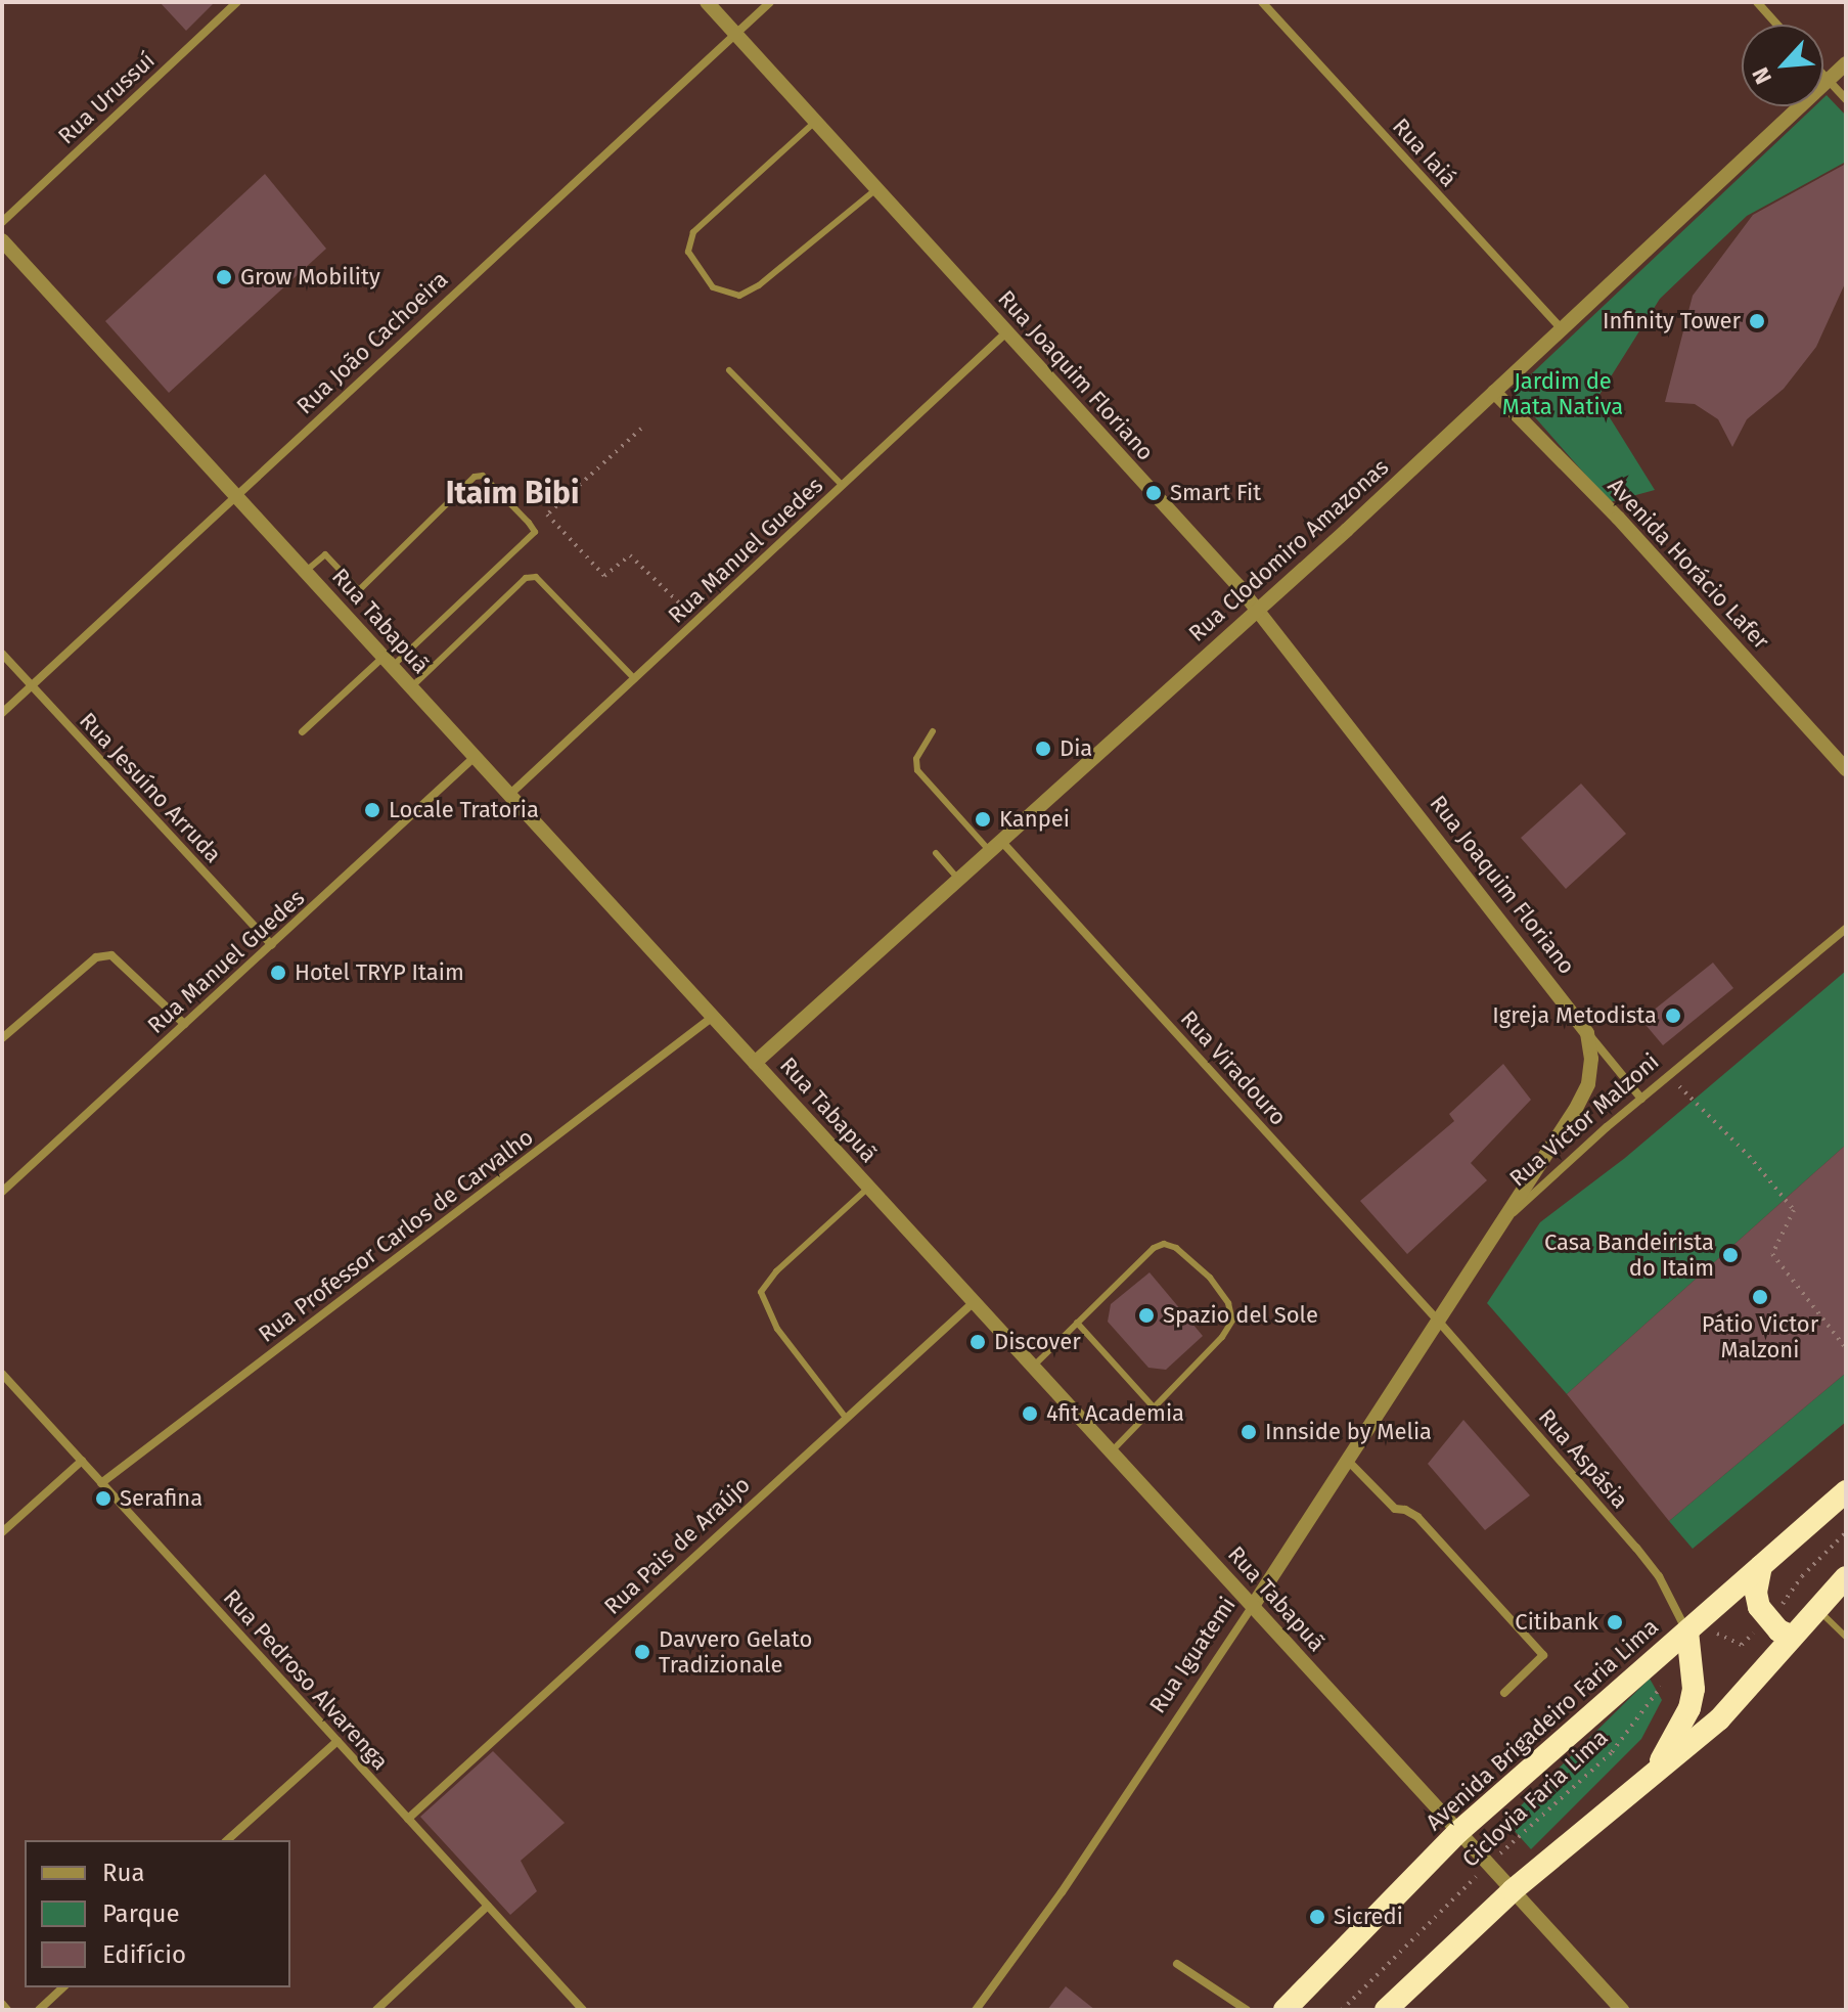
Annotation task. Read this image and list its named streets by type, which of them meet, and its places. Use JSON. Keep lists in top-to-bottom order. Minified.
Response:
{"streets":{"highway":["Avenida Brigadeiro Faria Lima"],"street":["Rua Urussuí","Rua Iaiá","Rua João Cachoeira","Rua Joaquim Floriano","Rua Manuel Guedes","Rua Clodomiro Amazonas","Avenida Horácio Lafer","Rua Tabapuã","Rua Jesuíno Arruda","Rua Viradouro","Rua Victor Malzoni","Rua Professor Carlos de Carvalho","Rua Aspásia","Rua Pais de Araújo","Rua Iguatemi","Rua Pedroso Alvarenga"],"path":["Ciclovia Faria Lima"]},"crossings":[["Rua Iaiá","Rua Clodomiro Amazonas"],["Rua João Cachoeira","Rua Joaquim Floriano"],["Rua João Cachoeira","Rua Tabapuã"],["Rua João Cachoeira","Rua Jesuíno Arruda"],["Rua Joaquim Floriano","Rua Manuel Guedes"],["Rua Joaquim Floriano","Rua Clodomiro Amazonas"],["Rua Joaquim Floriano","Rua Victor Malzoni"],["Rua Manuel Guedes","Rua Tabapuã"],["Rua Manuel Guedes","Rua Jesuíno Arruda"],["Rua Clodomiro Amazonas","Avenida Horácio Lafer"],["Rua Clodomiro Amazonas","Rua Tabapuã"],["Rua Clodomiro Amazonas","Rua Viradouro"],["Rua Tabapuã","Rua Professor Carlos de Carvalho"],["Rua Tabapuã","Rua Pais de Araújo"],["Rua Tabapuã","Rua Iguatemi"],["Rua Tabapuã","Avenida Brigadeiro Faria Lima"],["Rua Tabapuã","Ciclovia Faria Lima"],["Rua Viradouro","Rua Victor Malzoni"],["Rua Viradouro","Rua Aspásia"],["Rua Viradouro","Rua Iguatemi"],["Rua Victor Malzoni","Rua Aspásia"],["Rua Victor Malzoni","Rua Iguatemi"],["Rua Professor Carlos de Carvalho","Rua Pedroso Alvarenga"],["Rua Aspásia","Rua Iguatemi"],["Rua Aspásia","Avenida Brigadeiro Faria Lima"],["Rua Pais de Araújo","Rua Pedroso Alvarenga"]],"districts":["Itaim Bibi"],"parks":["Jardim de Mata Nativa"],"places":["Grow Mobility","Infinity Tower","Smart Fit","Dia","Locale Tratoria","Kanpei","Hotel TRYP Itaim","Igreja Metodista","Casa Bandeirista do Itaim","Pátio Victor Malzoni","Spazio del Sole","Discover","4fit Academia","Innside by Melia","Serafina","Citibank","Davvero Gelato Tradizionale","Sicredi"],"legend":["Rua","Parque","Edifício"],"north":"bottom left"}
